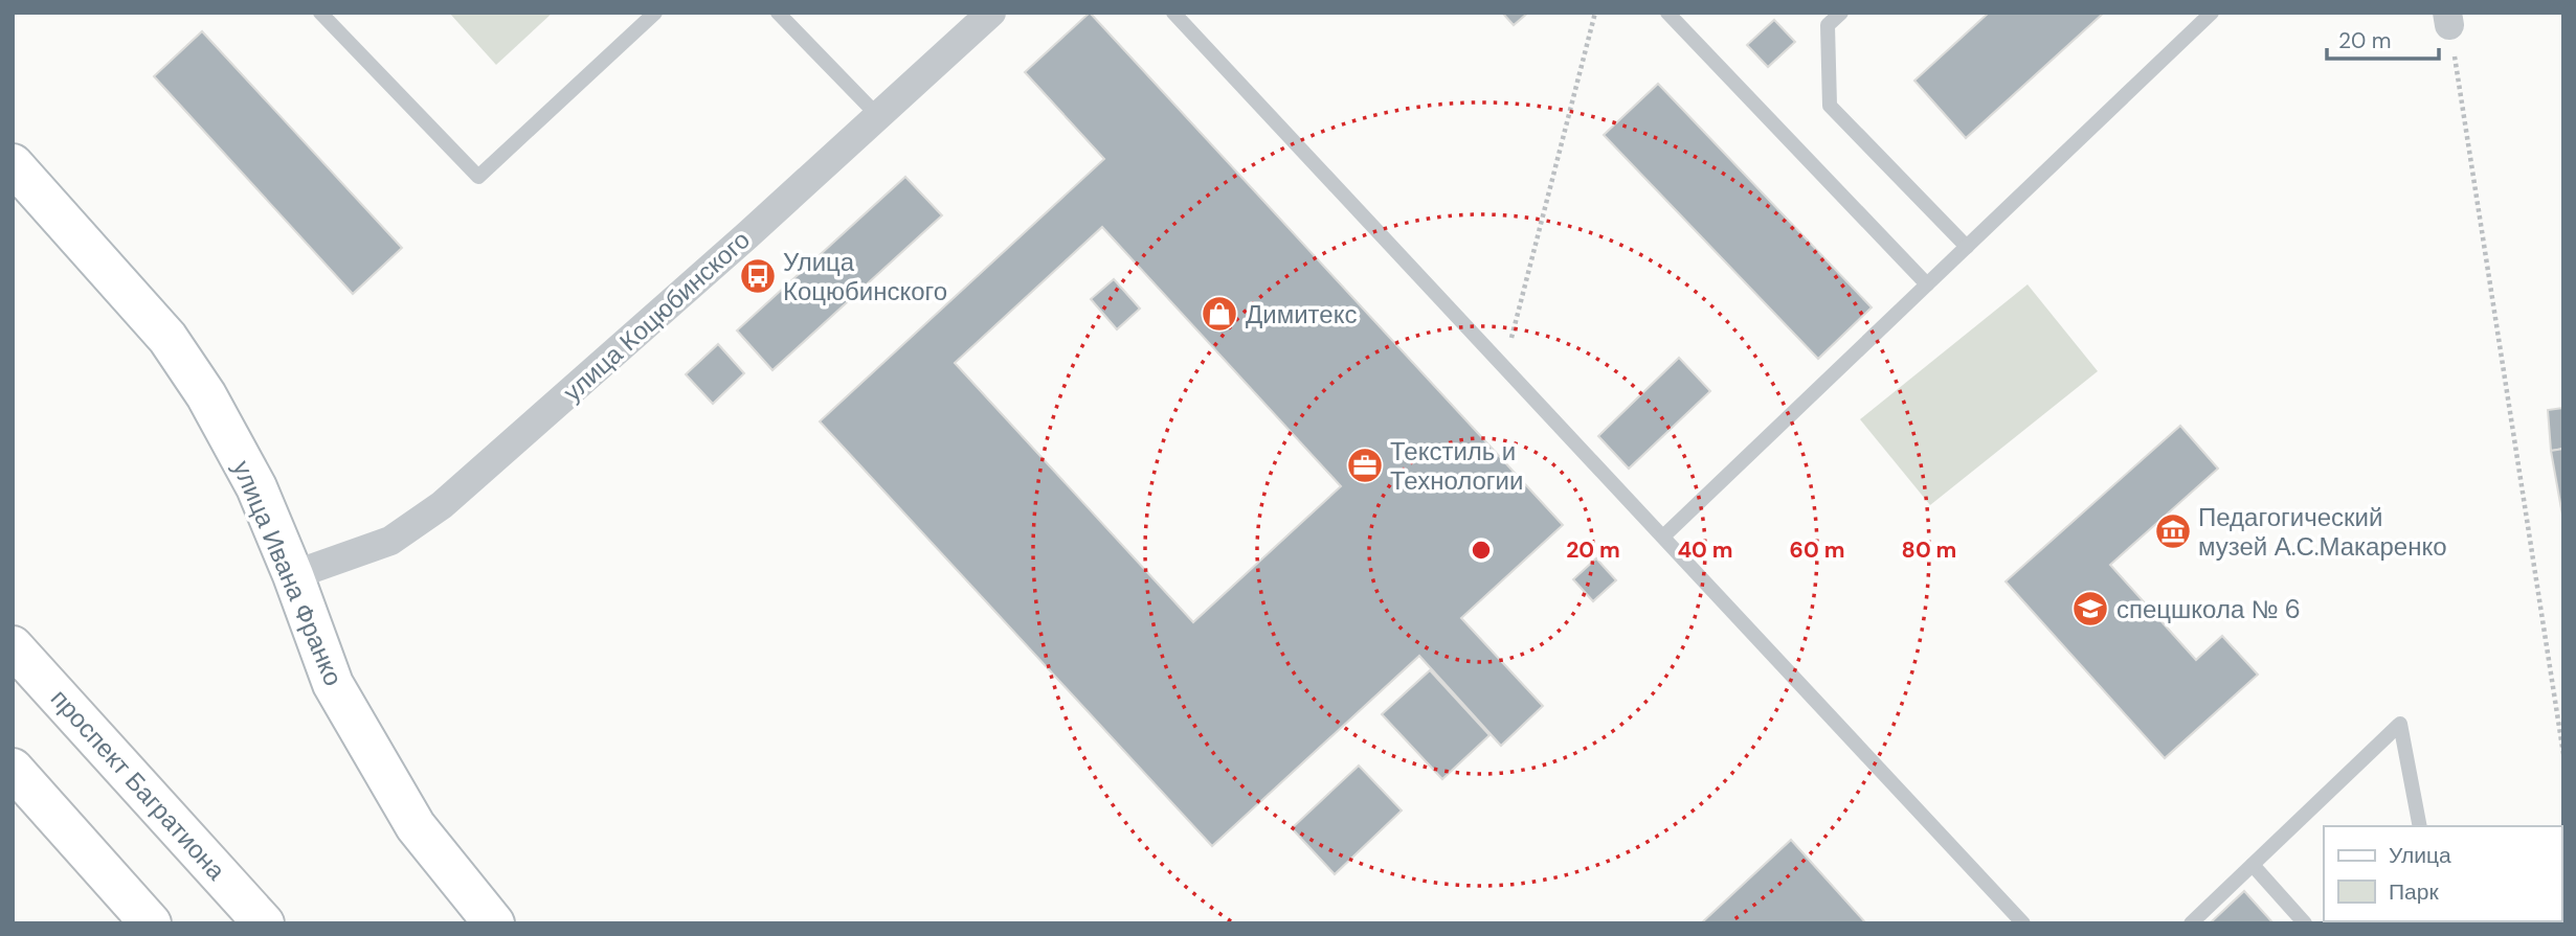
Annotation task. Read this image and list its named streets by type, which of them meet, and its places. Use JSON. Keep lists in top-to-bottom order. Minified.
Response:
{"streets":{"street":["улица Коцюбинского","улица Ивана Франко","проспект Багратиона"]},"crossings":[["улица Коцюбинского","улица Ивана Франко"]],"places":{"bus stop":["Улица Коцюбинского"],"shop":["Димитекс"],"office":["Текстиль и Технологии"],"museum":["Педагогический музей А.С.Макаренко"],"school or university":["спецшкола № 6"]},"legend":["Улица","Парк"],"scale_bar":"20 m","rings":["20 m","40 m","60 m","80 m"]}
